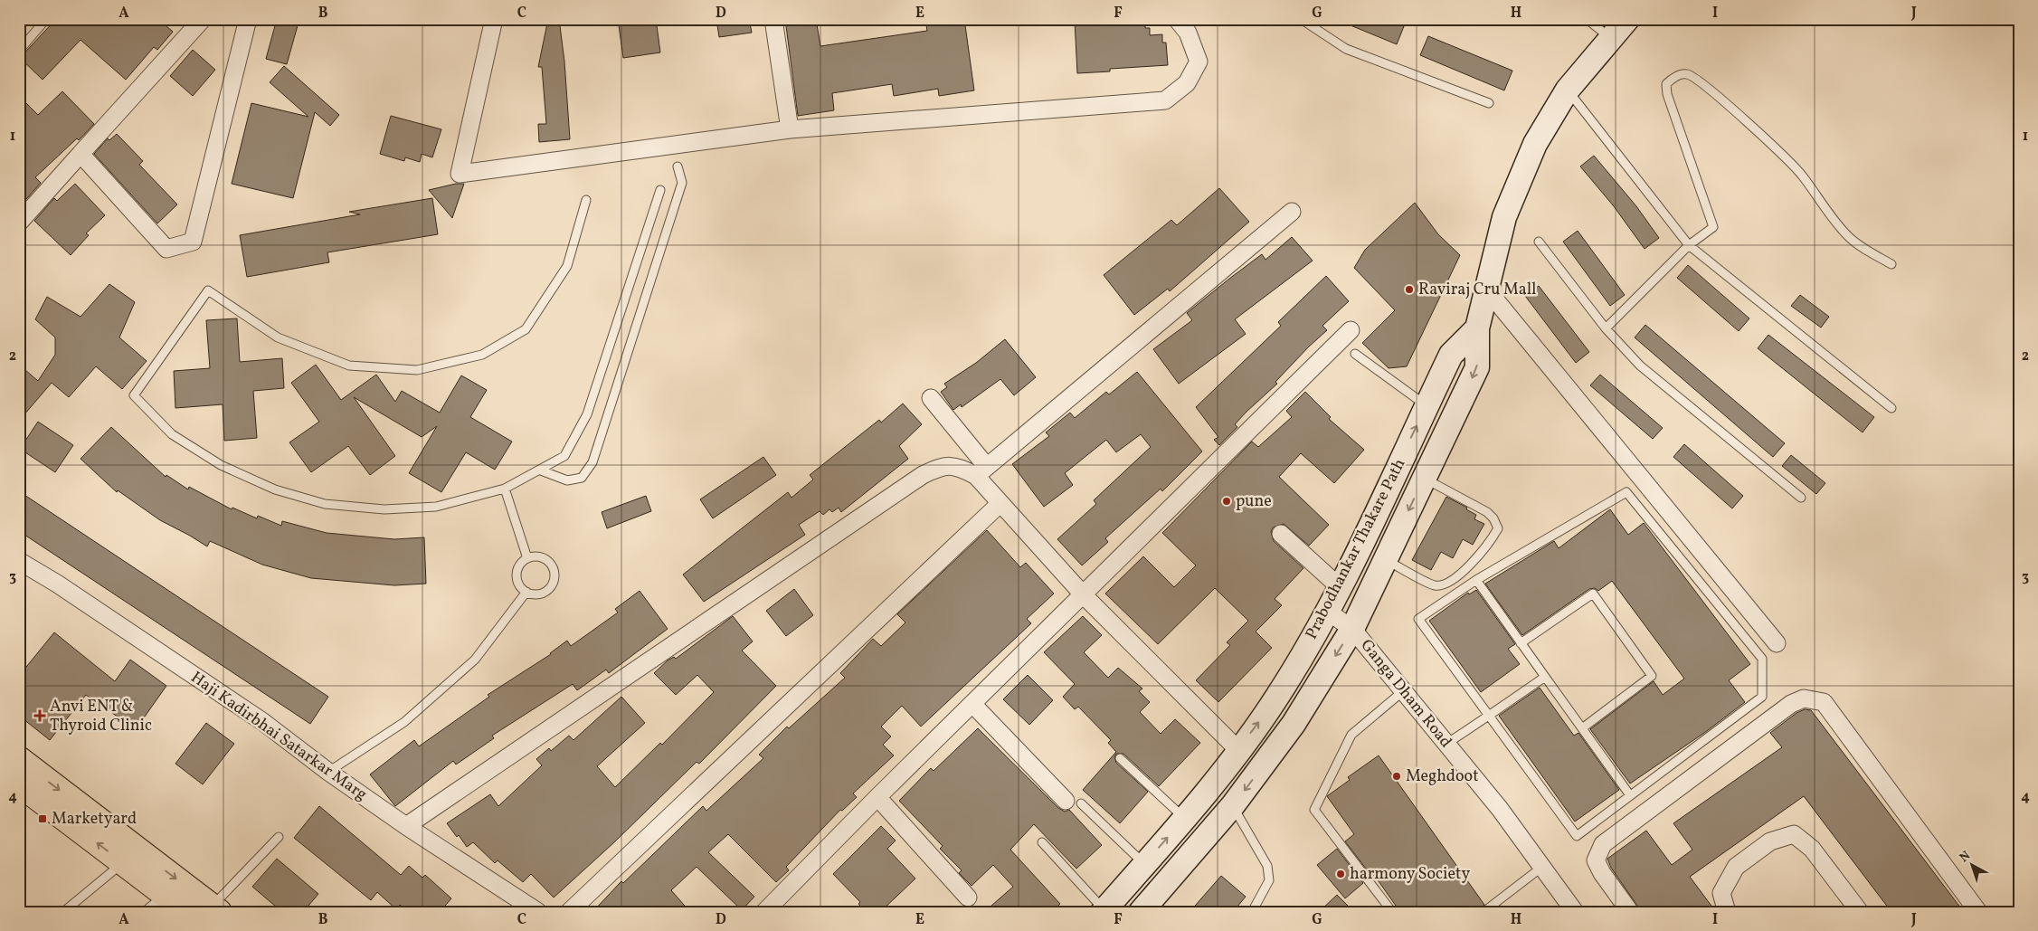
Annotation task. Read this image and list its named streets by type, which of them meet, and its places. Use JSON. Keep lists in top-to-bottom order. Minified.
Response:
{"streets":{"main road":["Prabodhankar Thakare Path"],"street":["Ganga Dham Road","Haji Kadirbhai Satarkar Marg"]},"crossings":[["Prabodhankar Thakare Path","Ganga Dham Road"]],"places":{"other":["Raviraj Cru Mall","pune","Meghdoot","harmony Society"],"health":["Anvi ENT & Thyroid Clinic"],"transit":["Marketyard"]},"north":"top left","grid":{"columns":["A","B","C","D","E","F","G","H","I","J"],"rows":["1","2","3","4"]}}
